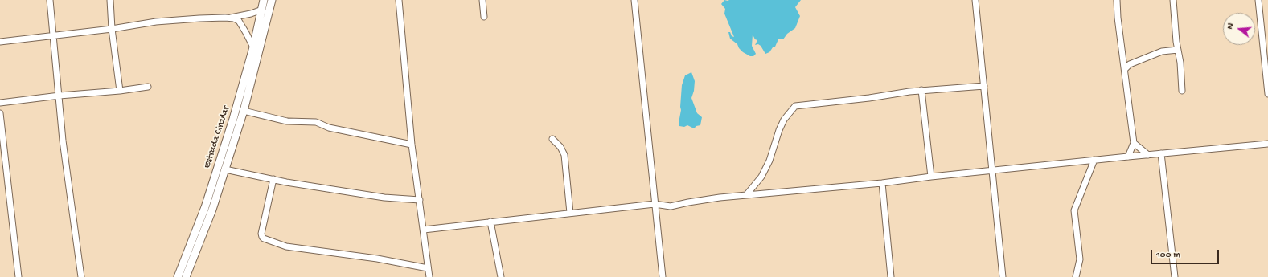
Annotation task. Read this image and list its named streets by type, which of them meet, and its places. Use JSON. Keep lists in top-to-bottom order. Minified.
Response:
{"streets":{"main road":["Estrada Circular"]},"scale_bar":"100 m","north":"left"}
